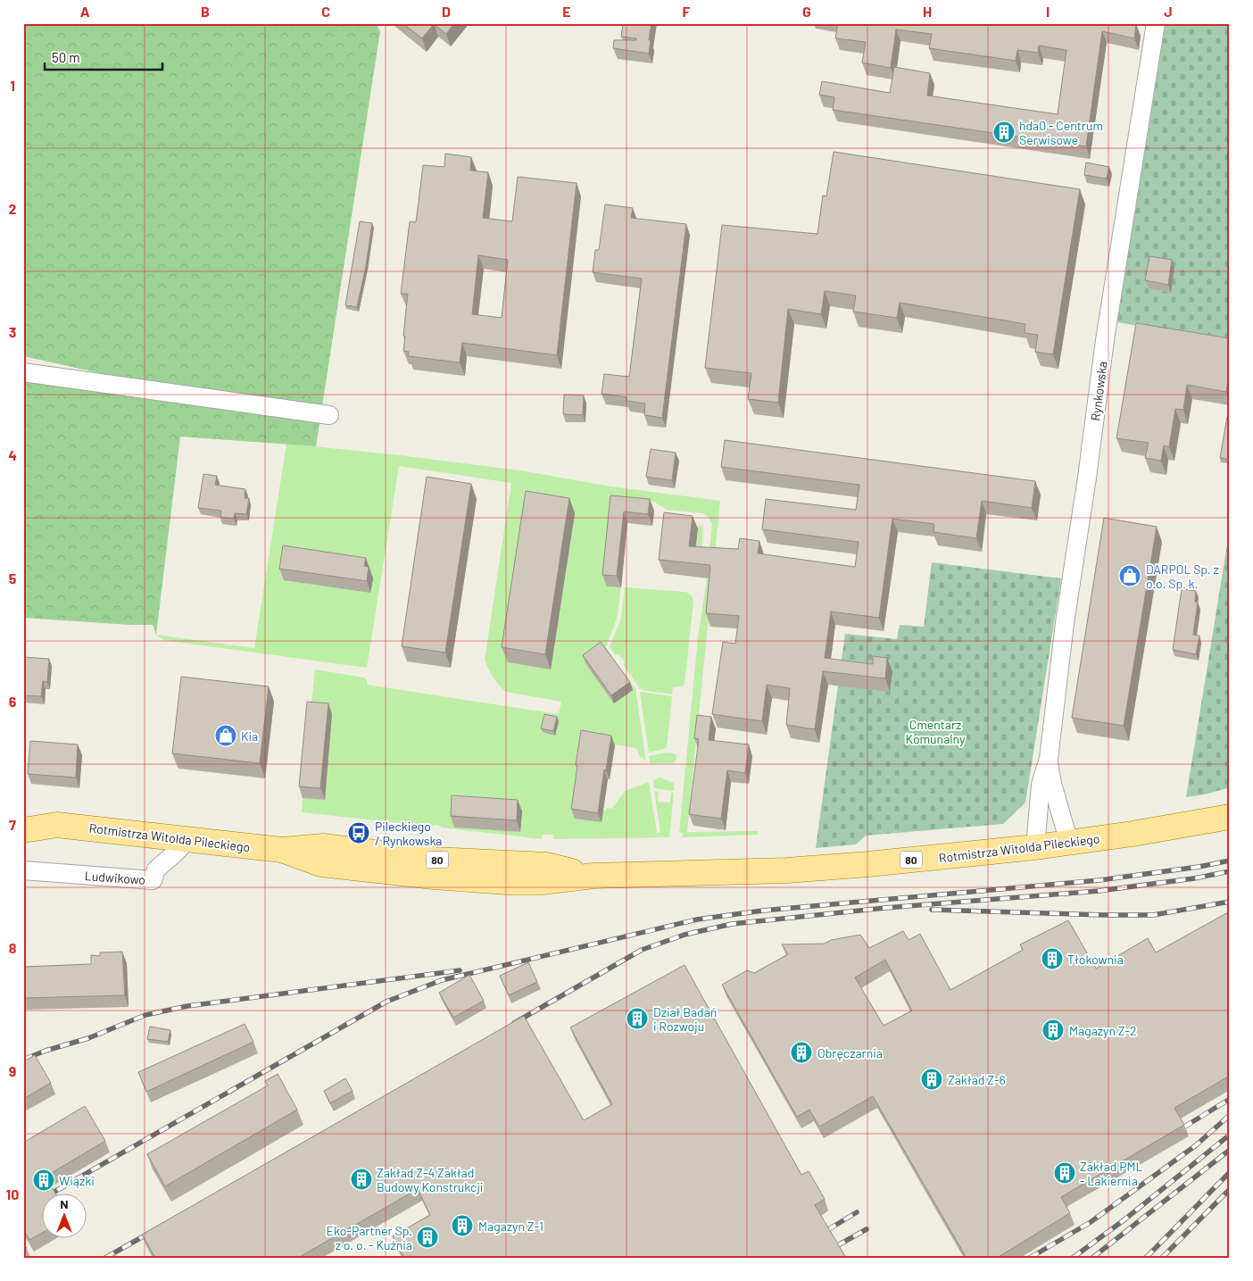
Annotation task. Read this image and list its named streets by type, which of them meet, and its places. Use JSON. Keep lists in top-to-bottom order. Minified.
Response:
{"streets":{"main road":["Rotmistrza Witolda Pileckiego","80"],"street":["Rynkowska","Ludwikowo"]},"crossings":[["Rynkowska","Rotmistrza Witolda Pileckiego"],["Rotmistrza Witolda Pileckiego","Ludwikowo"]],"parks":["Cmentarz Komunalny"],"places":{"building":["hda0 - Centrum Serwisowe","Tłokownia","Dział Badań i Rozwoju","Magazyn Z-2","Obręczarnia","Zakład Z-6","Zakład PML - Lakiernia","Zakład Z-4 Zakład Budowy Konstrukcji","Wiązki","Magazyn Z-1","Eko-Partner Sp. z o. o. - Kuźnia"],"shop":["DARPOL Sp. z o.o. Sp. k.","Kia"],"bus stop":["Pileckiego / Rynkowska"]},"scale_bar":"50 m","north":"top","grid":{"columns":["A","B","C","D","E","F","G","H","I","J"],"rows":["1","2","3","4","5","6","7","8","9","10"]}}
